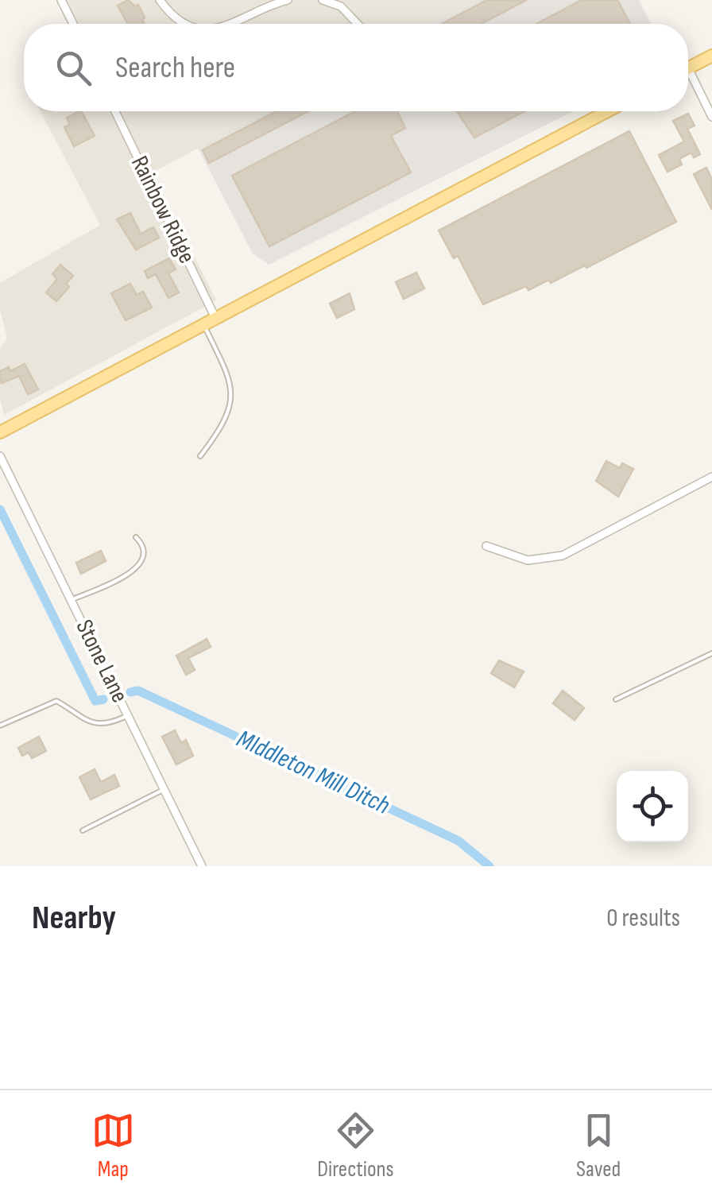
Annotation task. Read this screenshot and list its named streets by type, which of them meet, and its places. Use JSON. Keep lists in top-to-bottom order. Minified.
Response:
{"streets":{"street":["Rainbow Ridge","Stone Lane"]},"water":["MIddleton Mill Ditch"],"page":{"search":"Search here","heading":["Nearby","0 results"],"nav":["Map","Directions","Saved"]}}
